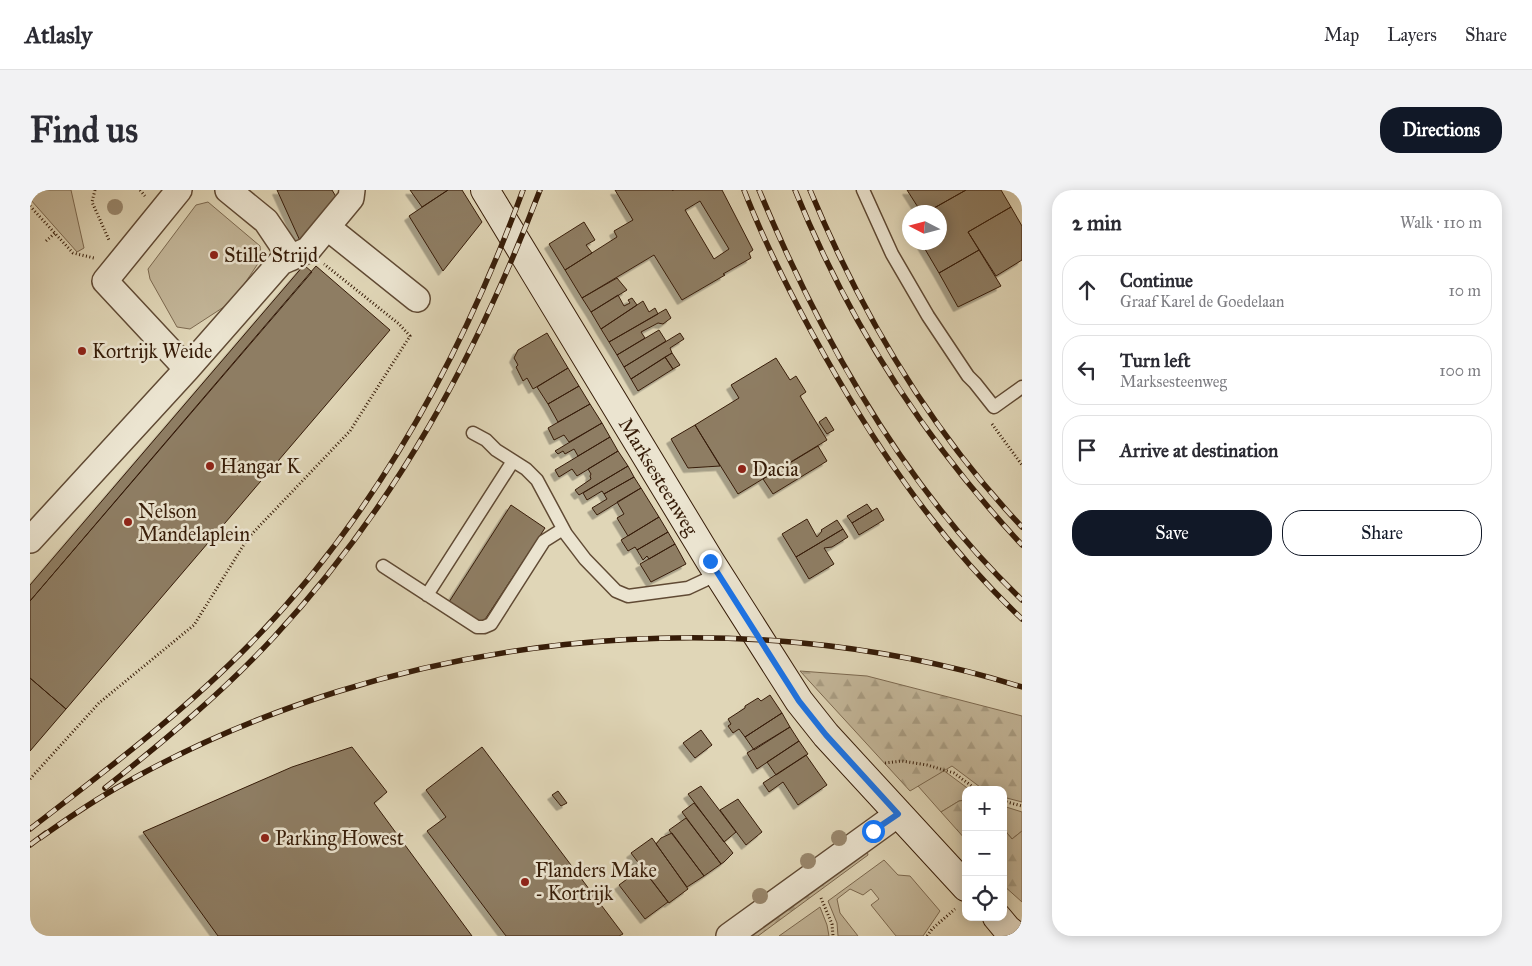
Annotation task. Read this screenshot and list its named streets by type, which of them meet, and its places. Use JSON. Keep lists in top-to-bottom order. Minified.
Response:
{"streets":{"street":["Marksesteenweg"]},"places":["Stille Strijd","Kortrijk Weide","Hangar K","Dacia","Nelson Mandelaplein","Parking Howest","Flanders Make - Kortrijk"],"north":"left","page":{"header":"Atlasly","nav":["Map","Layers","Share"],"buttons":["Directions",["Save","Share"]],"title":"Find us","heading":["2 min","Walk · 110 m"],"list":[["Continue","Graaf Karel de Goedelaan","10 m"],["Turn left","Marksesteenweg","100 m"],"Arrive at destination"],"map_buttons":["+","−"]}}
